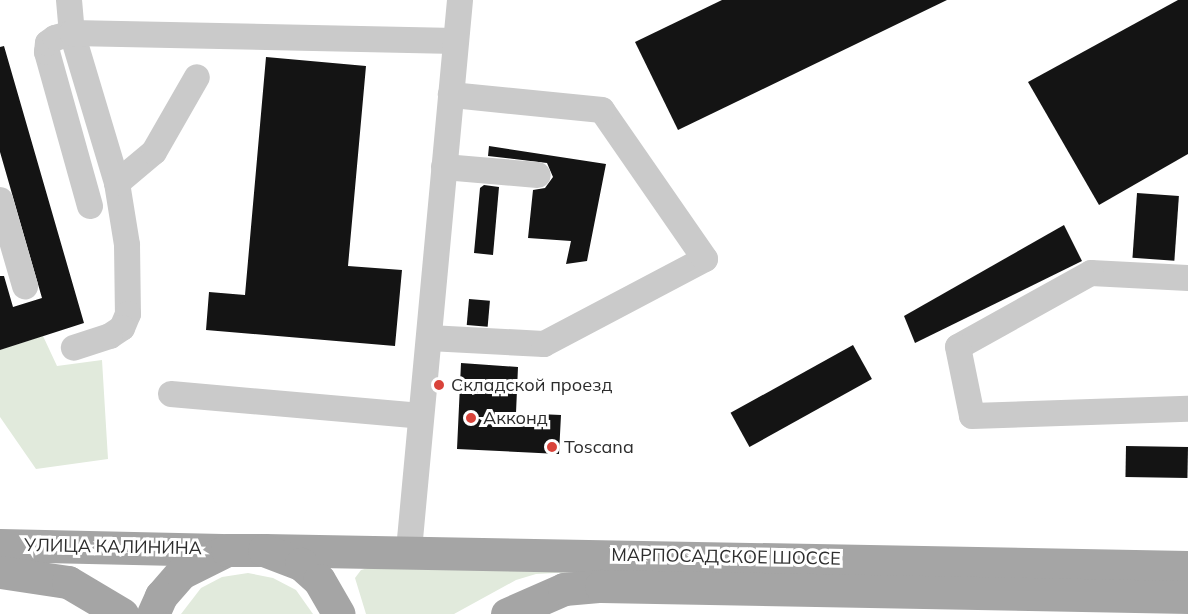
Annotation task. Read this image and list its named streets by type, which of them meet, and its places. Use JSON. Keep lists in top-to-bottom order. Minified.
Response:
{"streets":{"main road":["УЛИЦА КАЛИНИНА","МАРПОСАДСКОЕ ШОССЕ"]},"crossings":[["УЛИЦА КАЛИНИНА","МАРПОСАДСКОЕ ШОССЕ"]],"places":["Складской проезд","Акконд","Toscana"]}
